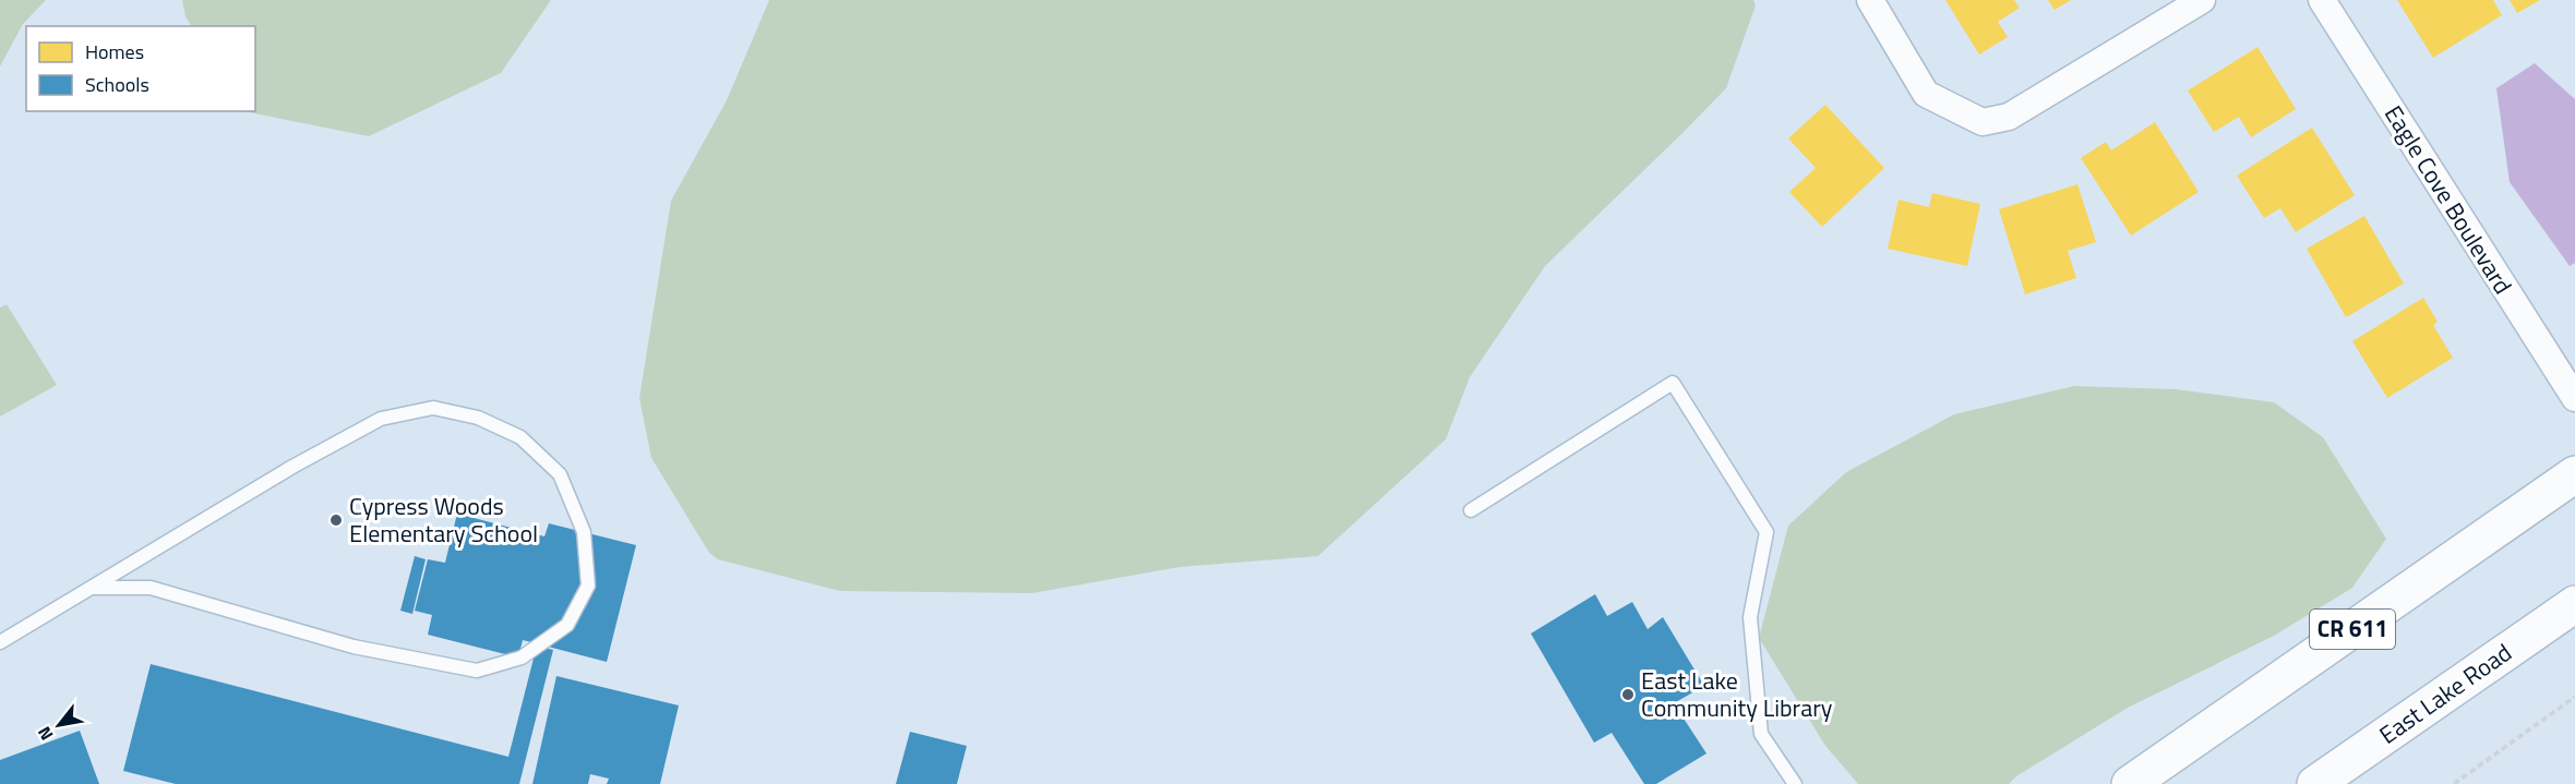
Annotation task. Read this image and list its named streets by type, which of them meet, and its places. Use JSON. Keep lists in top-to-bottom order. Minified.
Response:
{"streets":{"main road":["CR 611","East Lake Road"],"street":["Eagle Cove Boulevard"]},"places":["Cypress Woods Elementary School","East Lake Community Library"],"legend":["Homes","Schools"],"north":"bottom left"}
